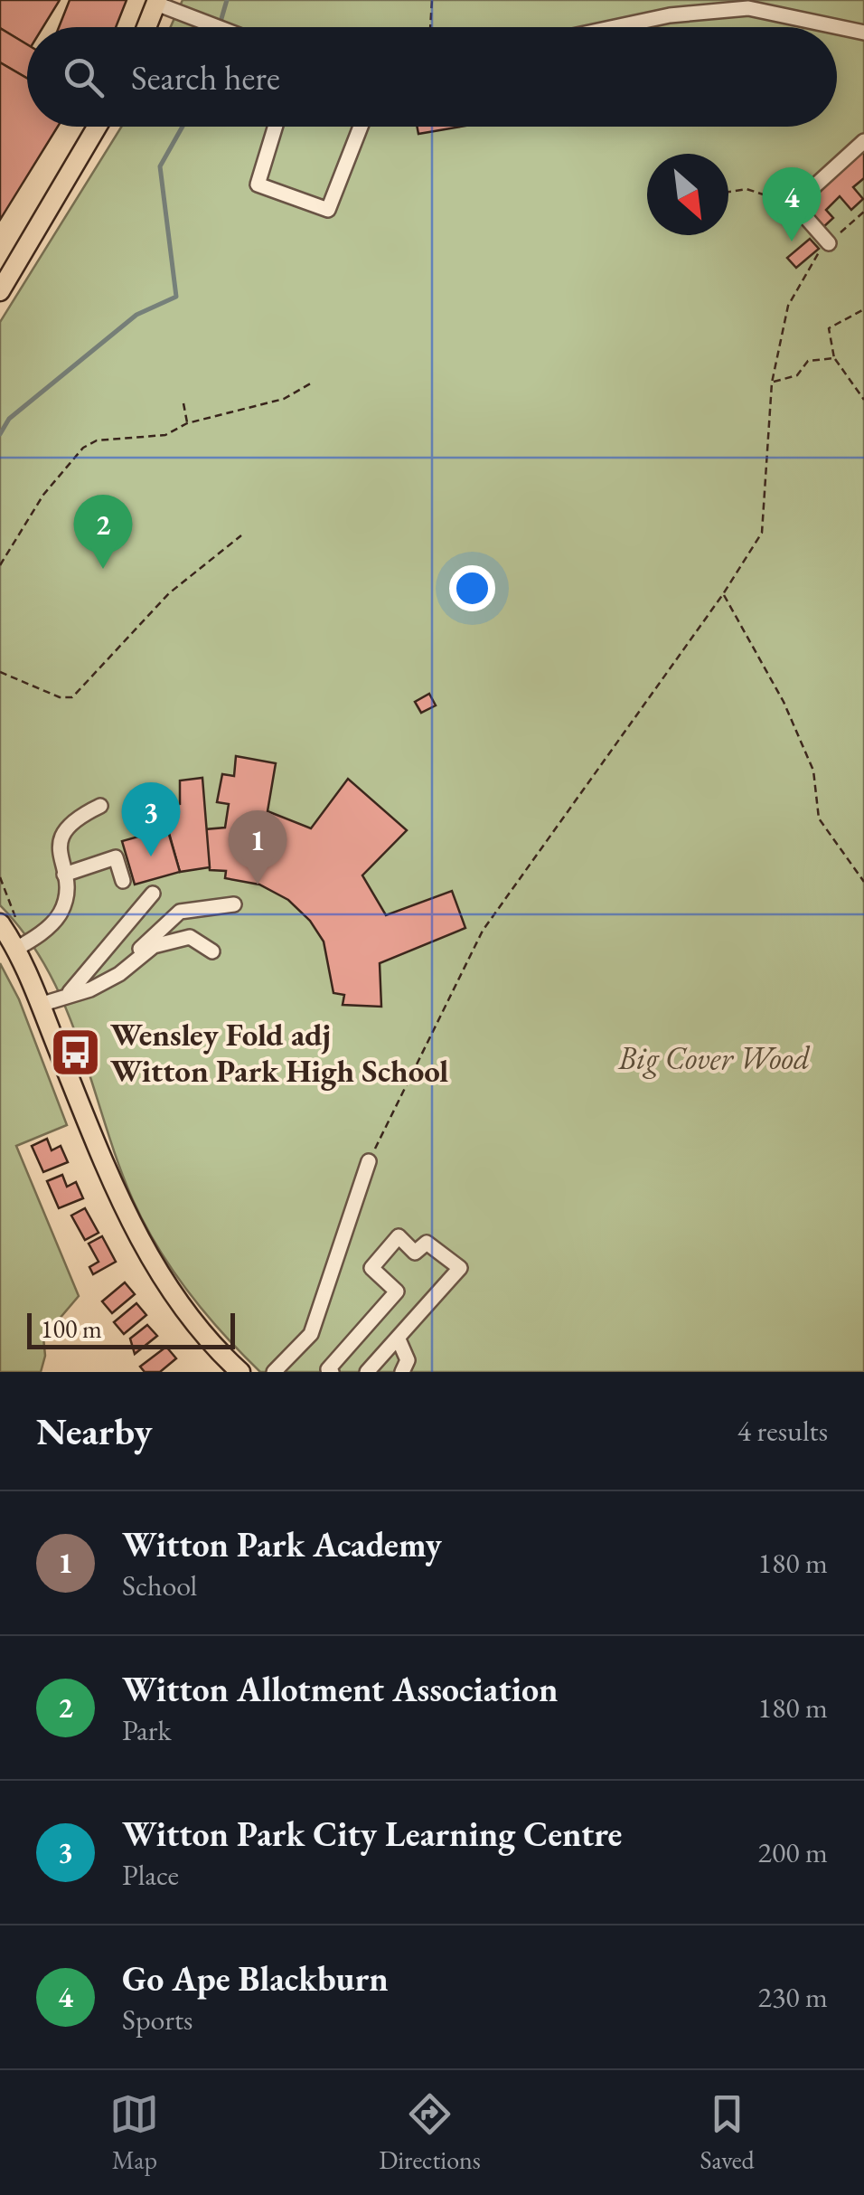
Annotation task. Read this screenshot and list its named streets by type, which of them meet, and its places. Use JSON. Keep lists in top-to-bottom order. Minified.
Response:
{"parks":["Big Cover Wood"],"places":{"bus stop":["Wensley Fold adj Witton Park High School"]},"scale_bar":"100 m","north":"bottom right","page":{"search":"Search here","pins":["4","2","3","1"],"scale":"100 m","heading":["Nearby","4 results"],"list":[{"mark":"1","name":"Witton Park Academy","note":"School","value":"180 m"},{"mark":"2","name":"Witton Allotment Association","note":"Park","value":"180 m"},{"mark":"3","name":"Witton Park City Learning Centre","note":"Place","value":"200 m"},{"mark":"4","name":"Go Ape Blackburn","note":"Sports","value":"230 m"}],"nav":["Map","Directions","Saved"]}}
